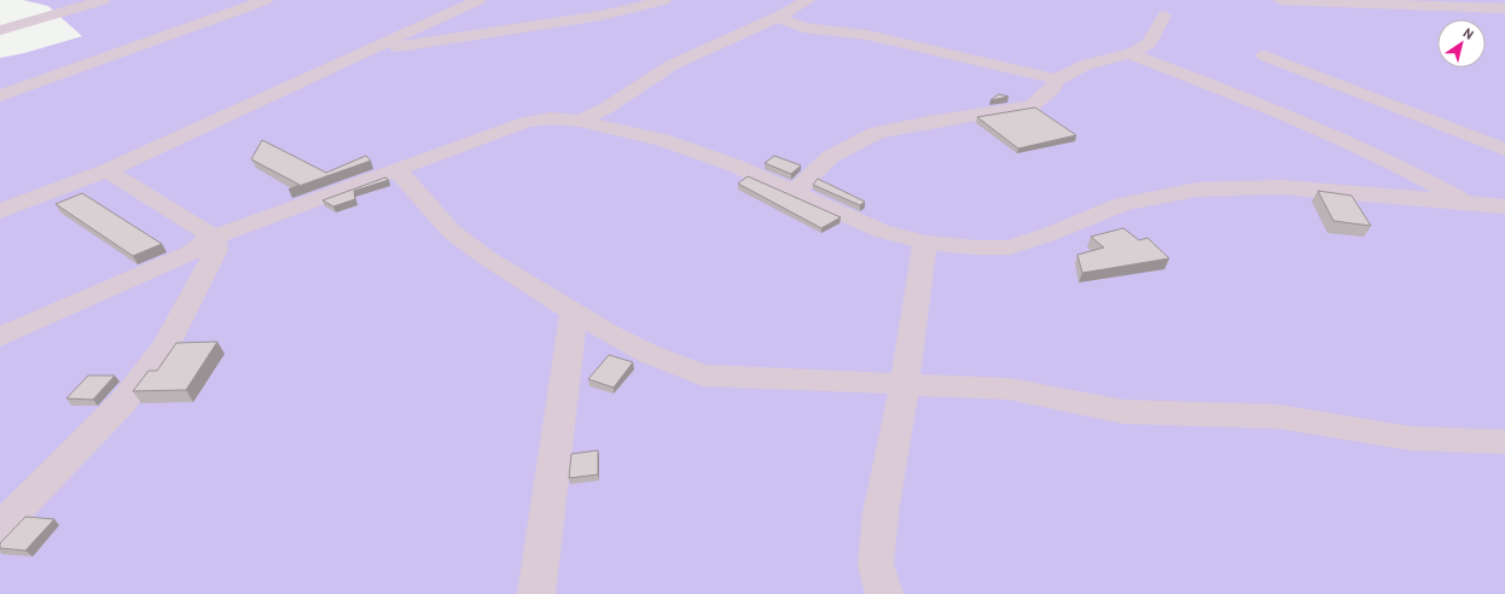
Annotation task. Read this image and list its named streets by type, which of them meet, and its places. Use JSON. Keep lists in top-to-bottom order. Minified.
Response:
{"north":"top right"}
